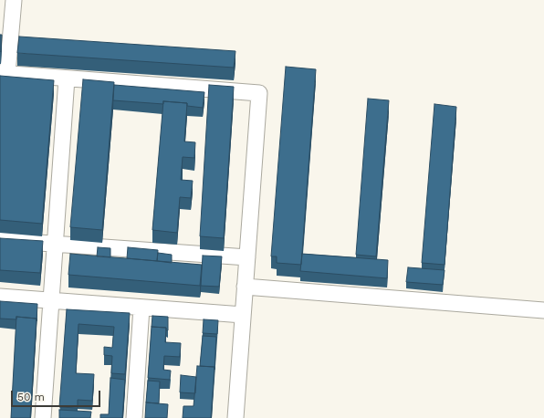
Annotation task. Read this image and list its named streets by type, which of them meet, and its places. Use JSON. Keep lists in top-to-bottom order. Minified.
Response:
{"scale_bar":"50 m"}
